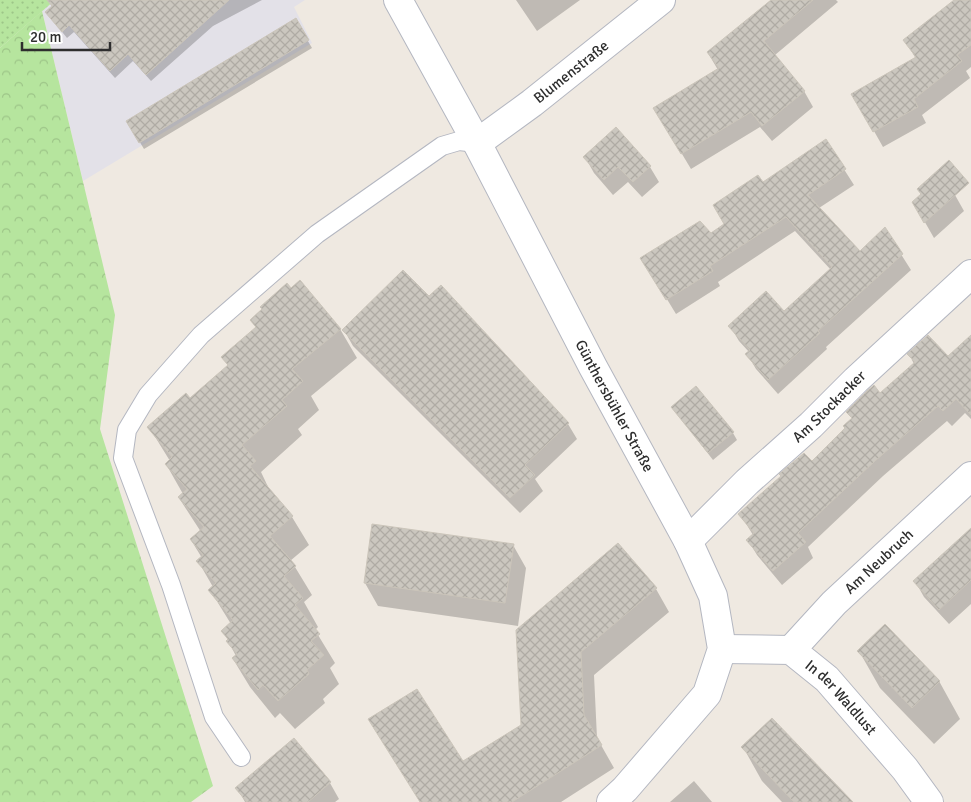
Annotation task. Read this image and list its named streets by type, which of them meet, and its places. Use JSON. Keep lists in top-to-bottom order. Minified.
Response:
{"streets":{"street":["Blumenstraße","Günthersbühler Straße","Am Stockacker","Am Neubruch","In der Waldlust"]},"crossings":[["Blumenstraße","Günthersbühler Straße"],["Günthersbühler Straße","Am Stockacker"],["Günthersbühler Straße","In der Waldlust"],["Am Neubruch","In der Waldlust"]],"scale_bar":"20 m"}
